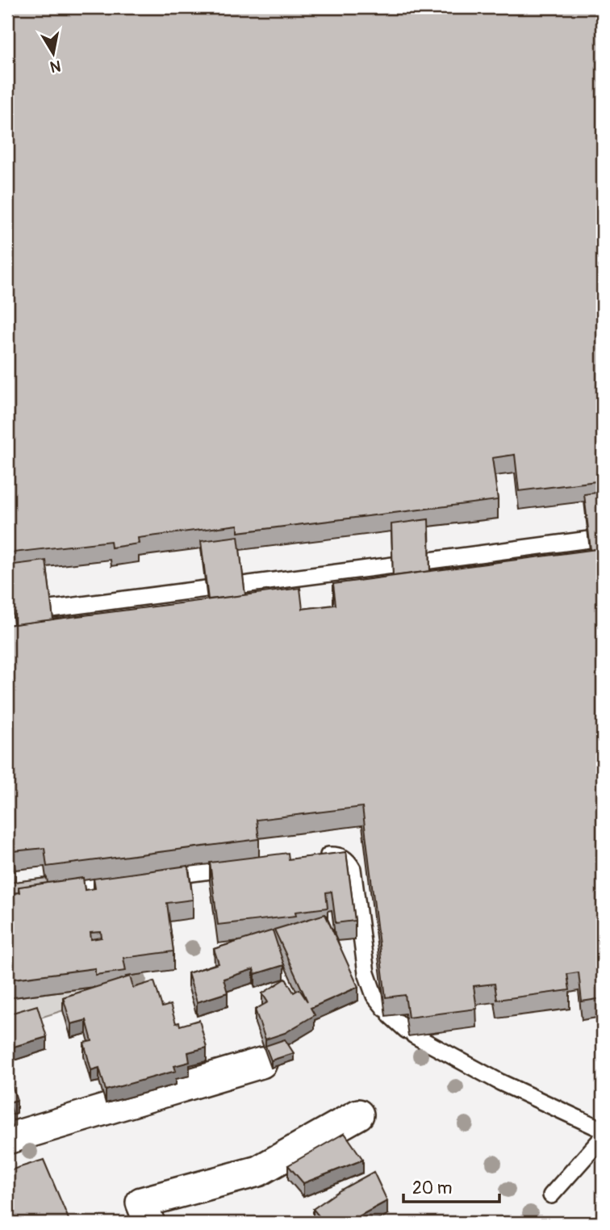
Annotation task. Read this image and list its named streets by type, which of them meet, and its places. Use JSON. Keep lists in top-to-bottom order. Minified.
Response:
{"scale_bar":"20 m","north":"bottom"}
